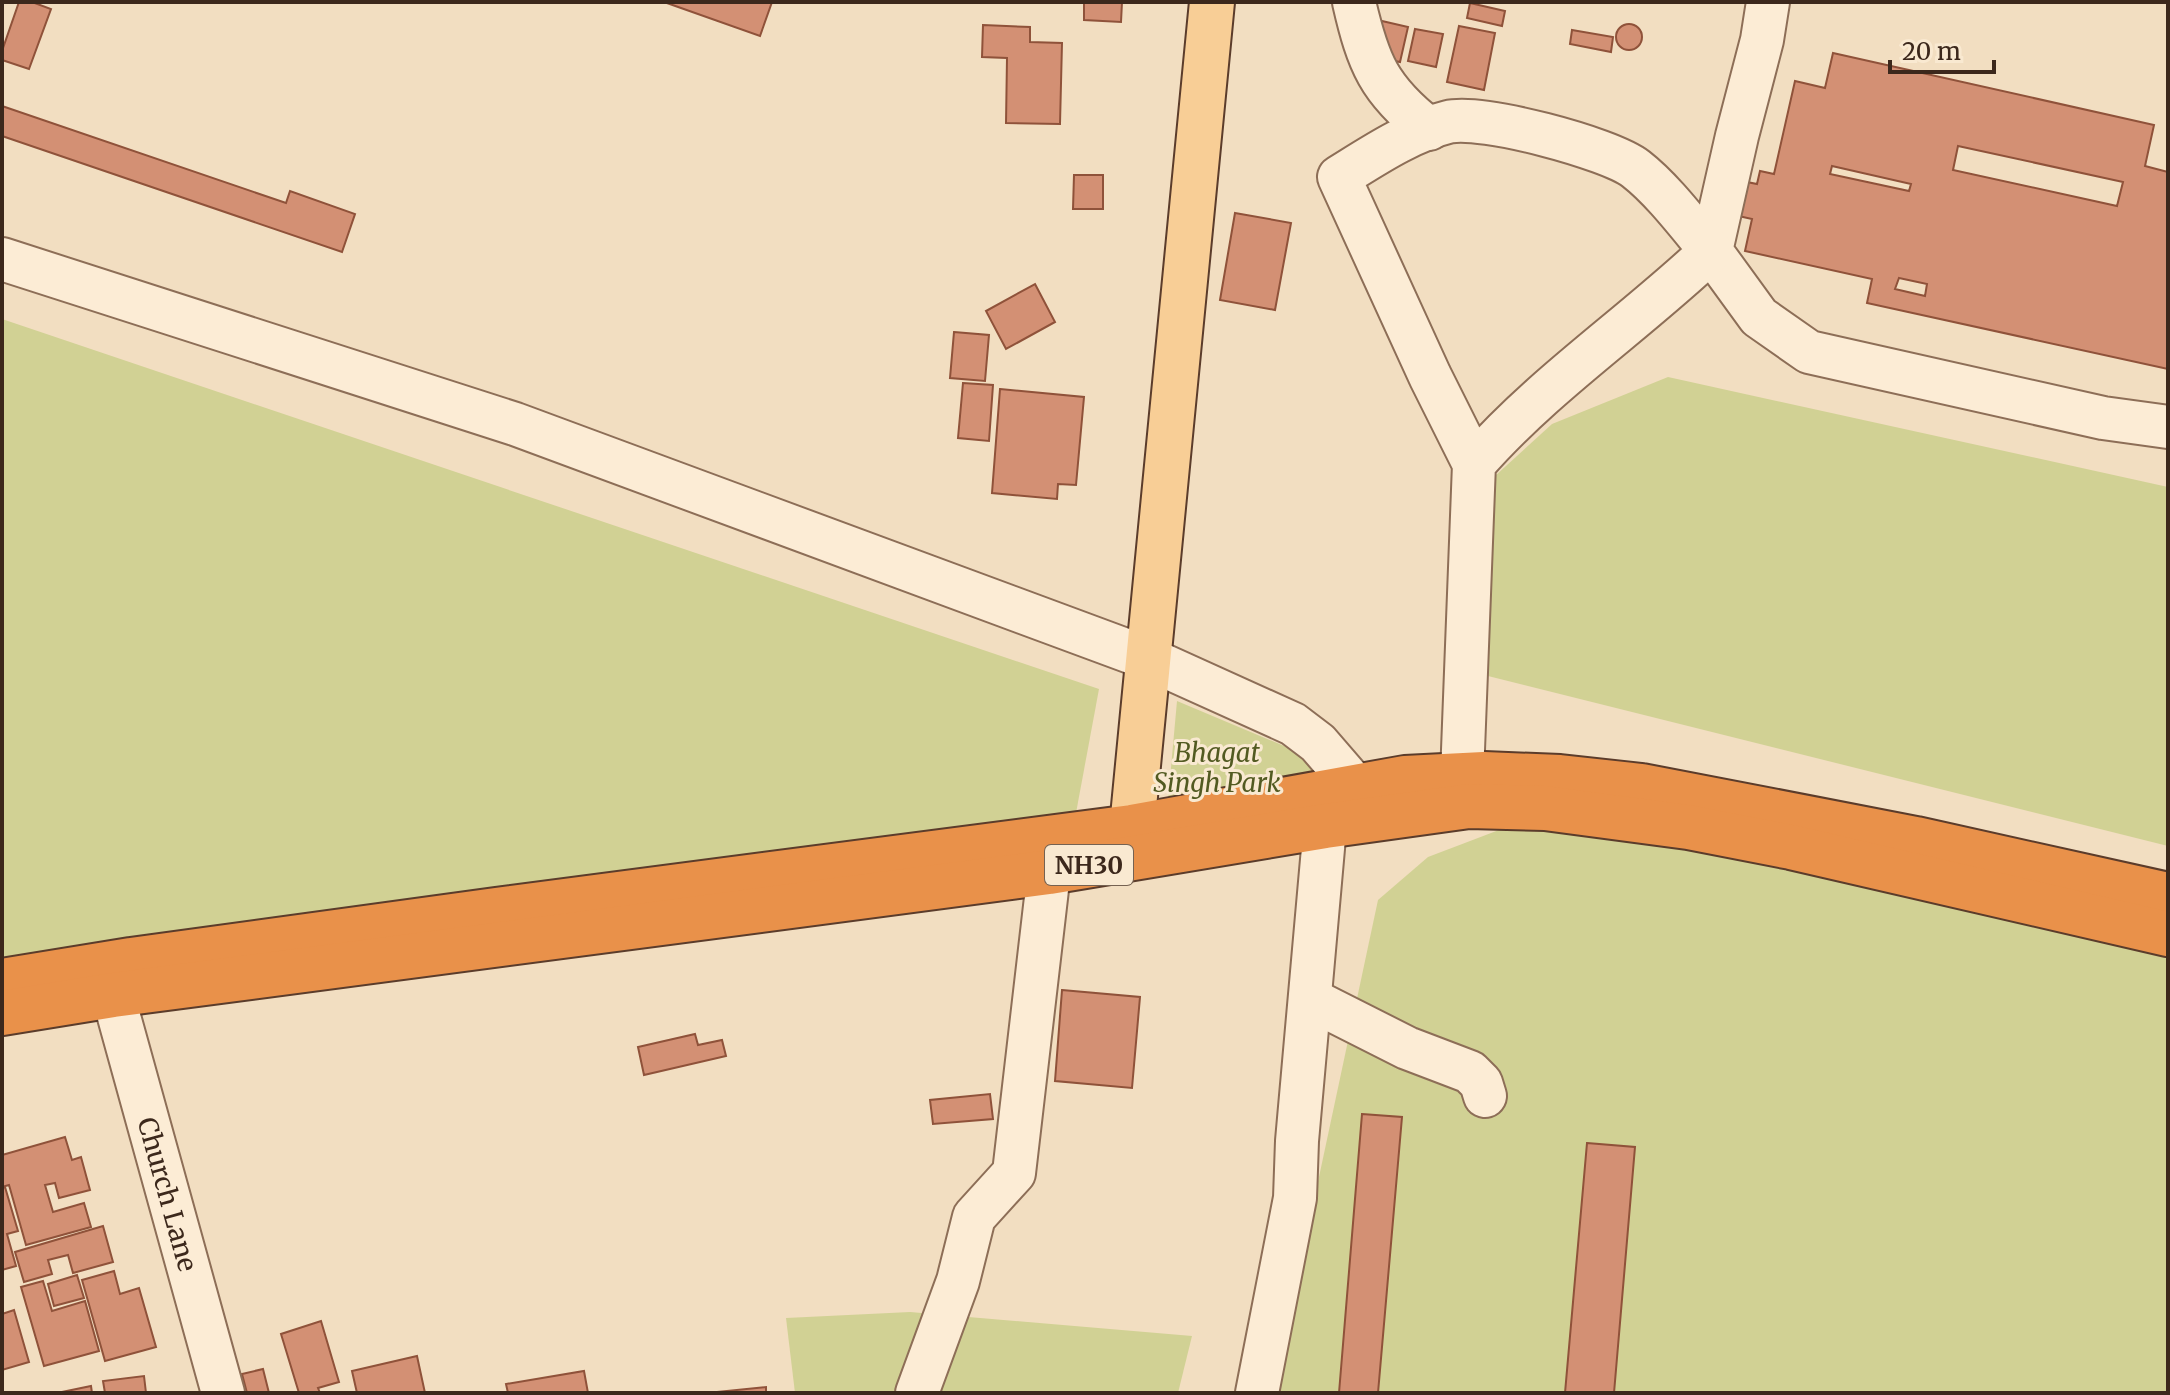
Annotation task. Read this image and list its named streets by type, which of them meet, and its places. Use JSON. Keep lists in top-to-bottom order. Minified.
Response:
{"streets":{"highway":["NH30"],"street":["Church Lane"]},"crossings":[["NH30","Church Lane"]],"parks":["Bhagat Singh Park"],"scale_bar":"20 m"}
